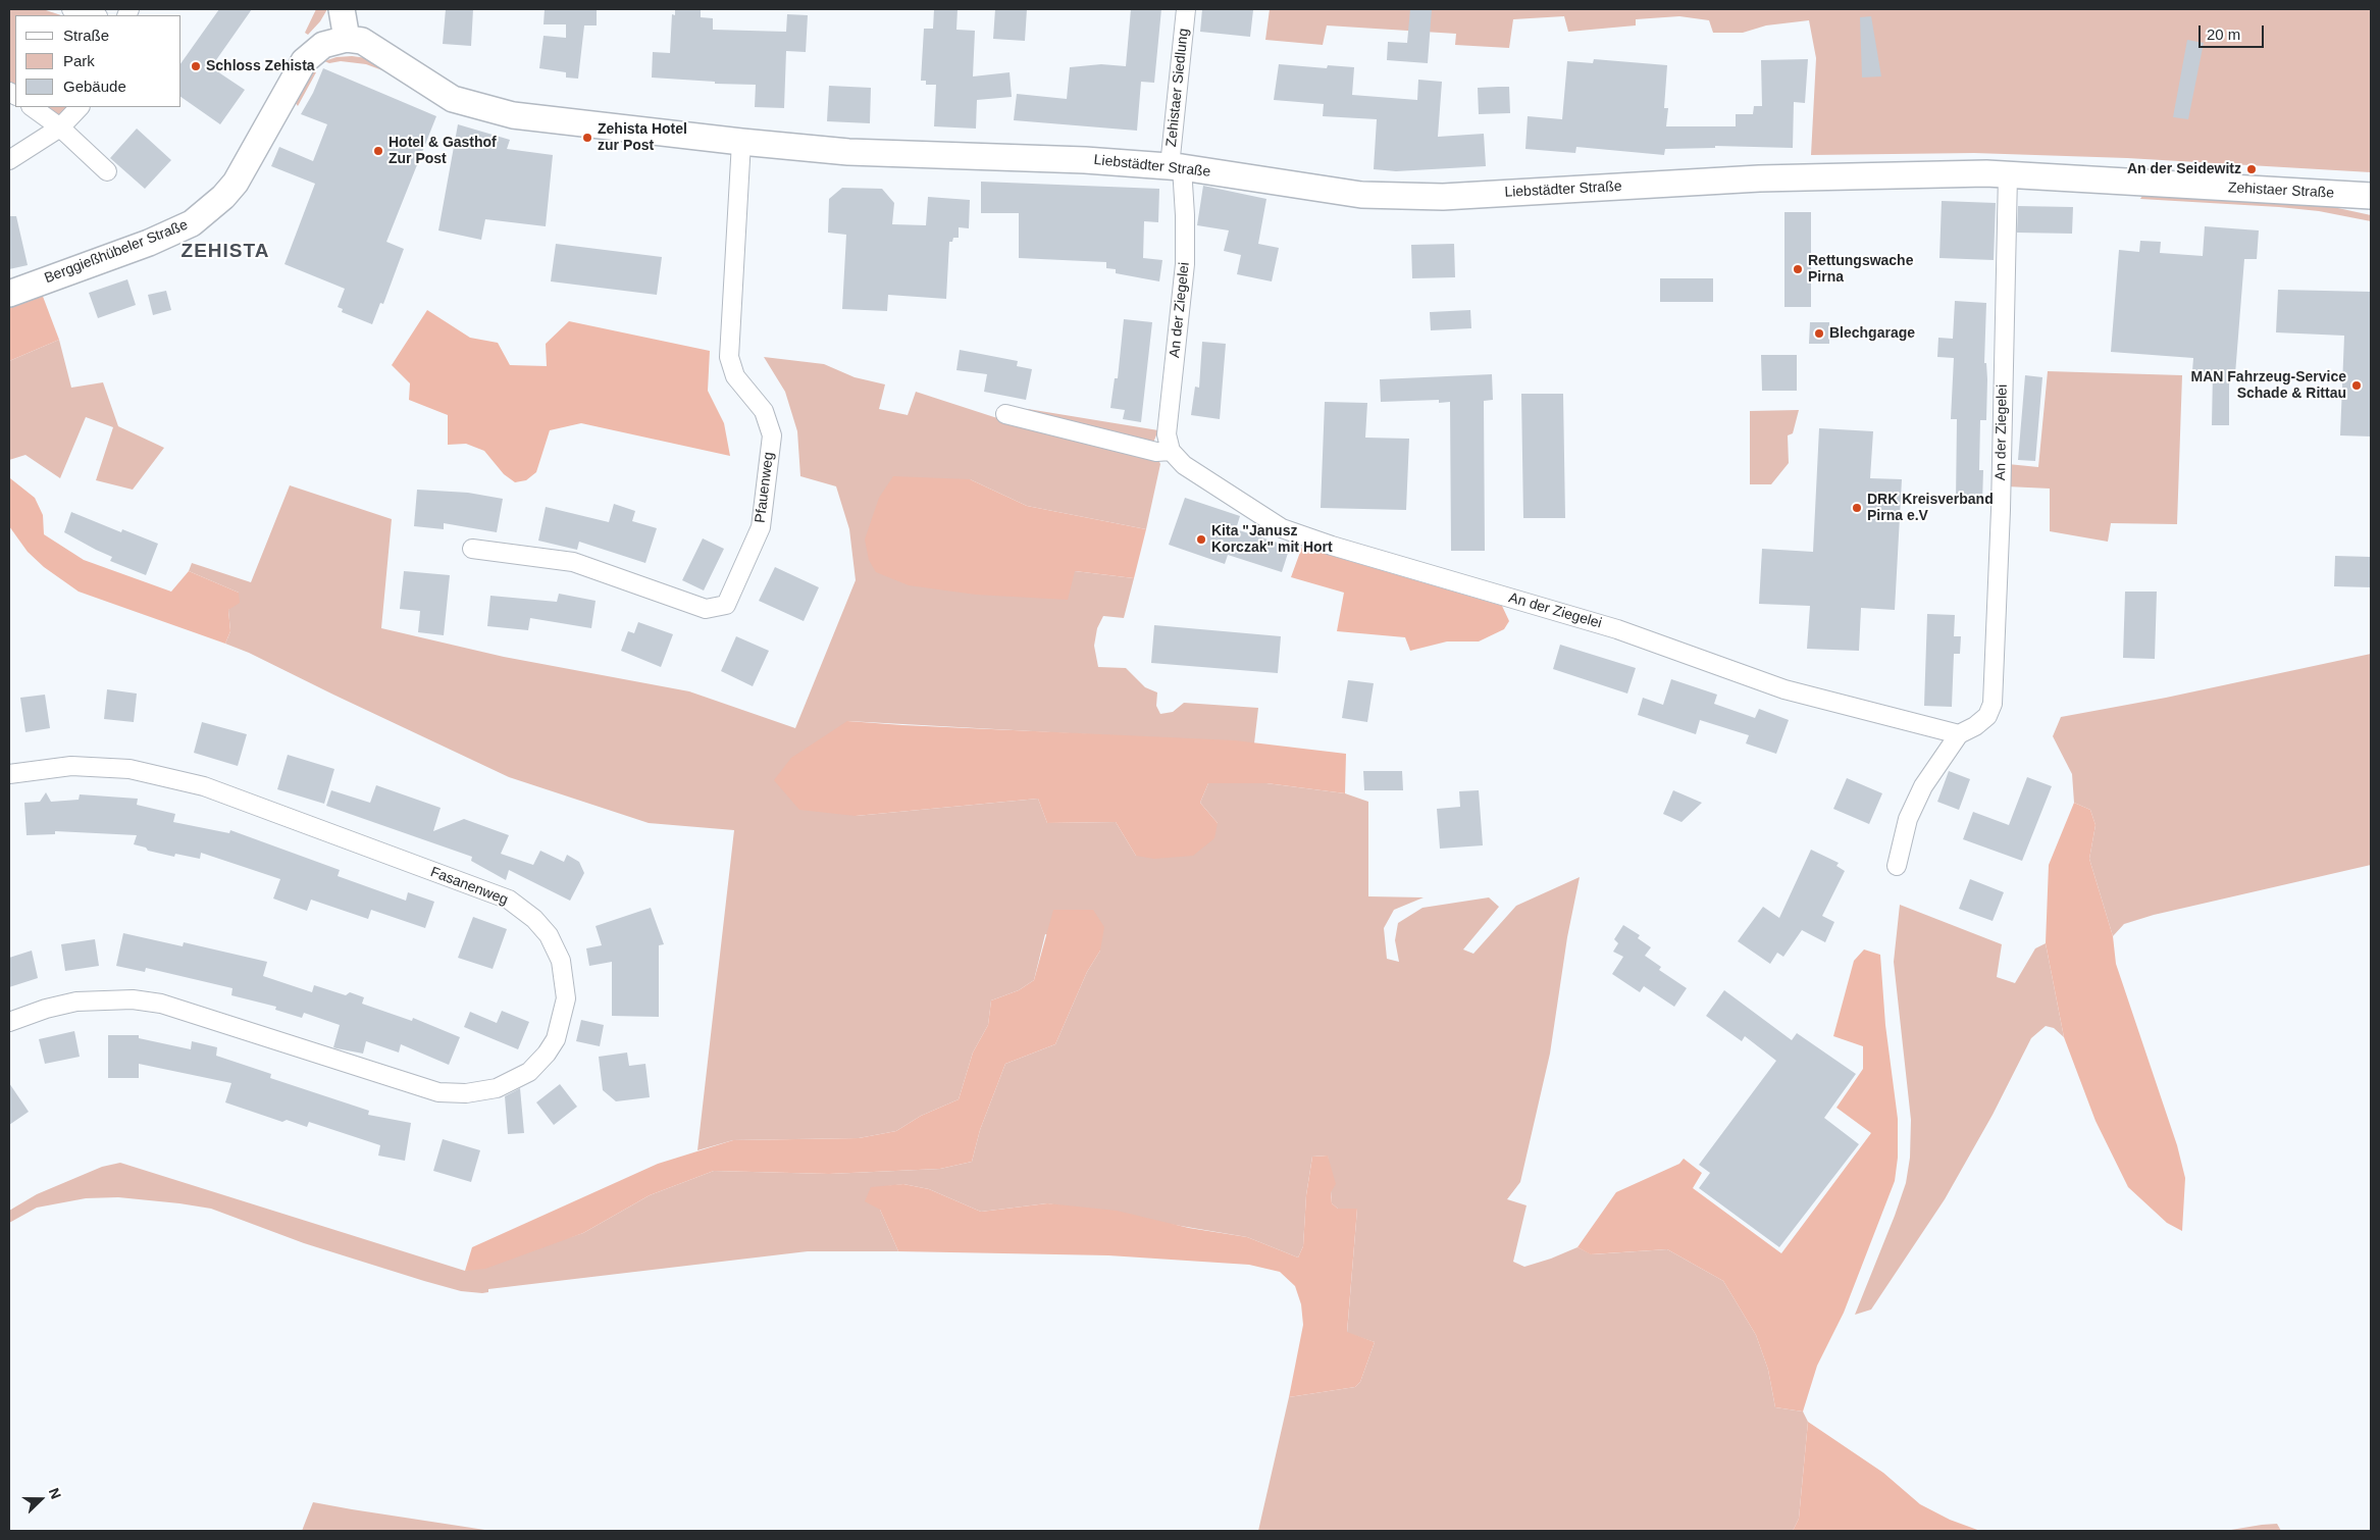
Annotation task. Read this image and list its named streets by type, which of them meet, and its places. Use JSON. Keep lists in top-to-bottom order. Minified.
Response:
{"streets":{"main road":["Liebstädter Straße","Zehistaer Straße","Berggießhübeler Straße"],"street":["Zehistaer Siedlung","An der Ziegelei","Pfauenweg","Fasanenweg"]},"crossings":[["Zehistaer Siedlung","Liebstädter Straße"],["Zehistaer Siedlung","An der Ziegelei"],["Liebstädter Straße","Zehistaer Straße"],["Liebstädter Straße","Berggießhübeler Straße"],["Liebstädter Straße","An der Ziegelei"],["Liebstädter Straße","Pfauenweg"],["Zehistaer Straße","An der Ziegelei"]],"districts":["ZEHISTA"],"places":["Schloss Zehista","Zehista Hotel zur Post","Hotel & Gasthof Zur Post","An der Seidewitz","Rettungswache Pirna","Blechgarage","MAN Fahrzeug-Service Schade & Rittau","DRK Kreisverband Pirna e.V","Kita \"Janusz Korczak\" mit Hort"],"legend":["Straße","Park","Gebäude"],"scale_bar":"20 m","north":"right"}
